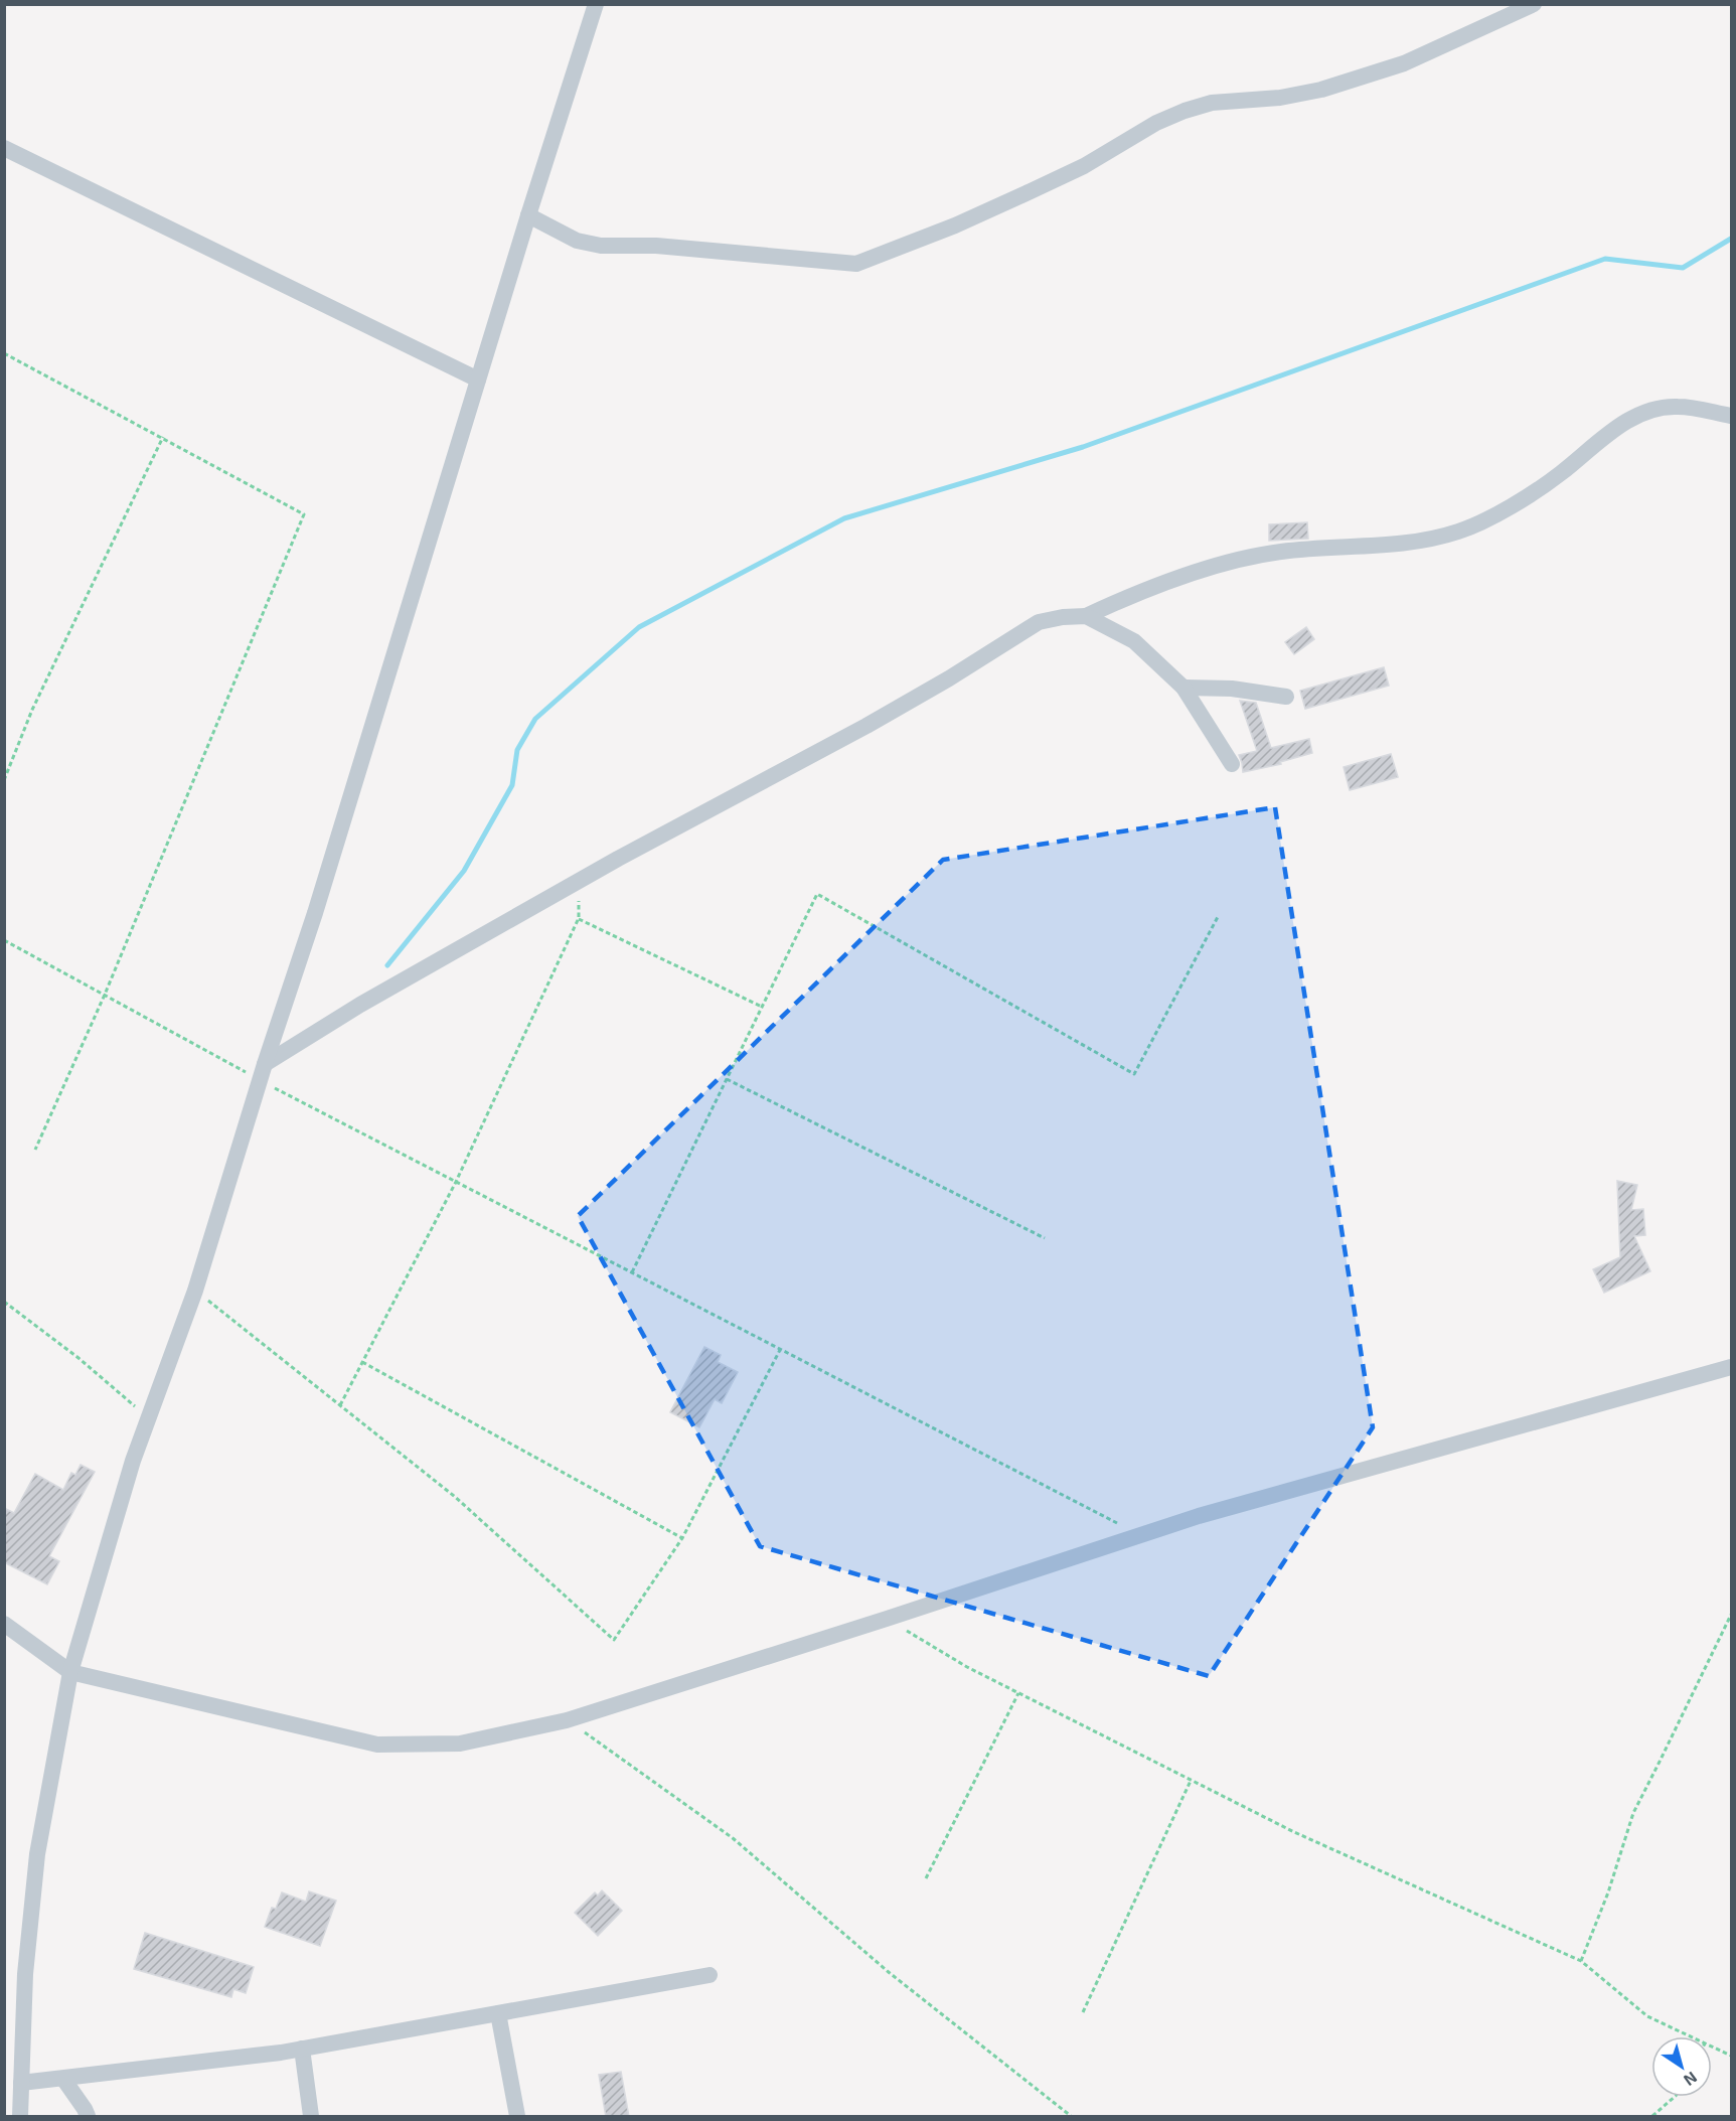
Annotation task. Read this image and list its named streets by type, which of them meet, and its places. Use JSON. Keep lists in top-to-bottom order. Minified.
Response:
{"north":"bottom right"}
